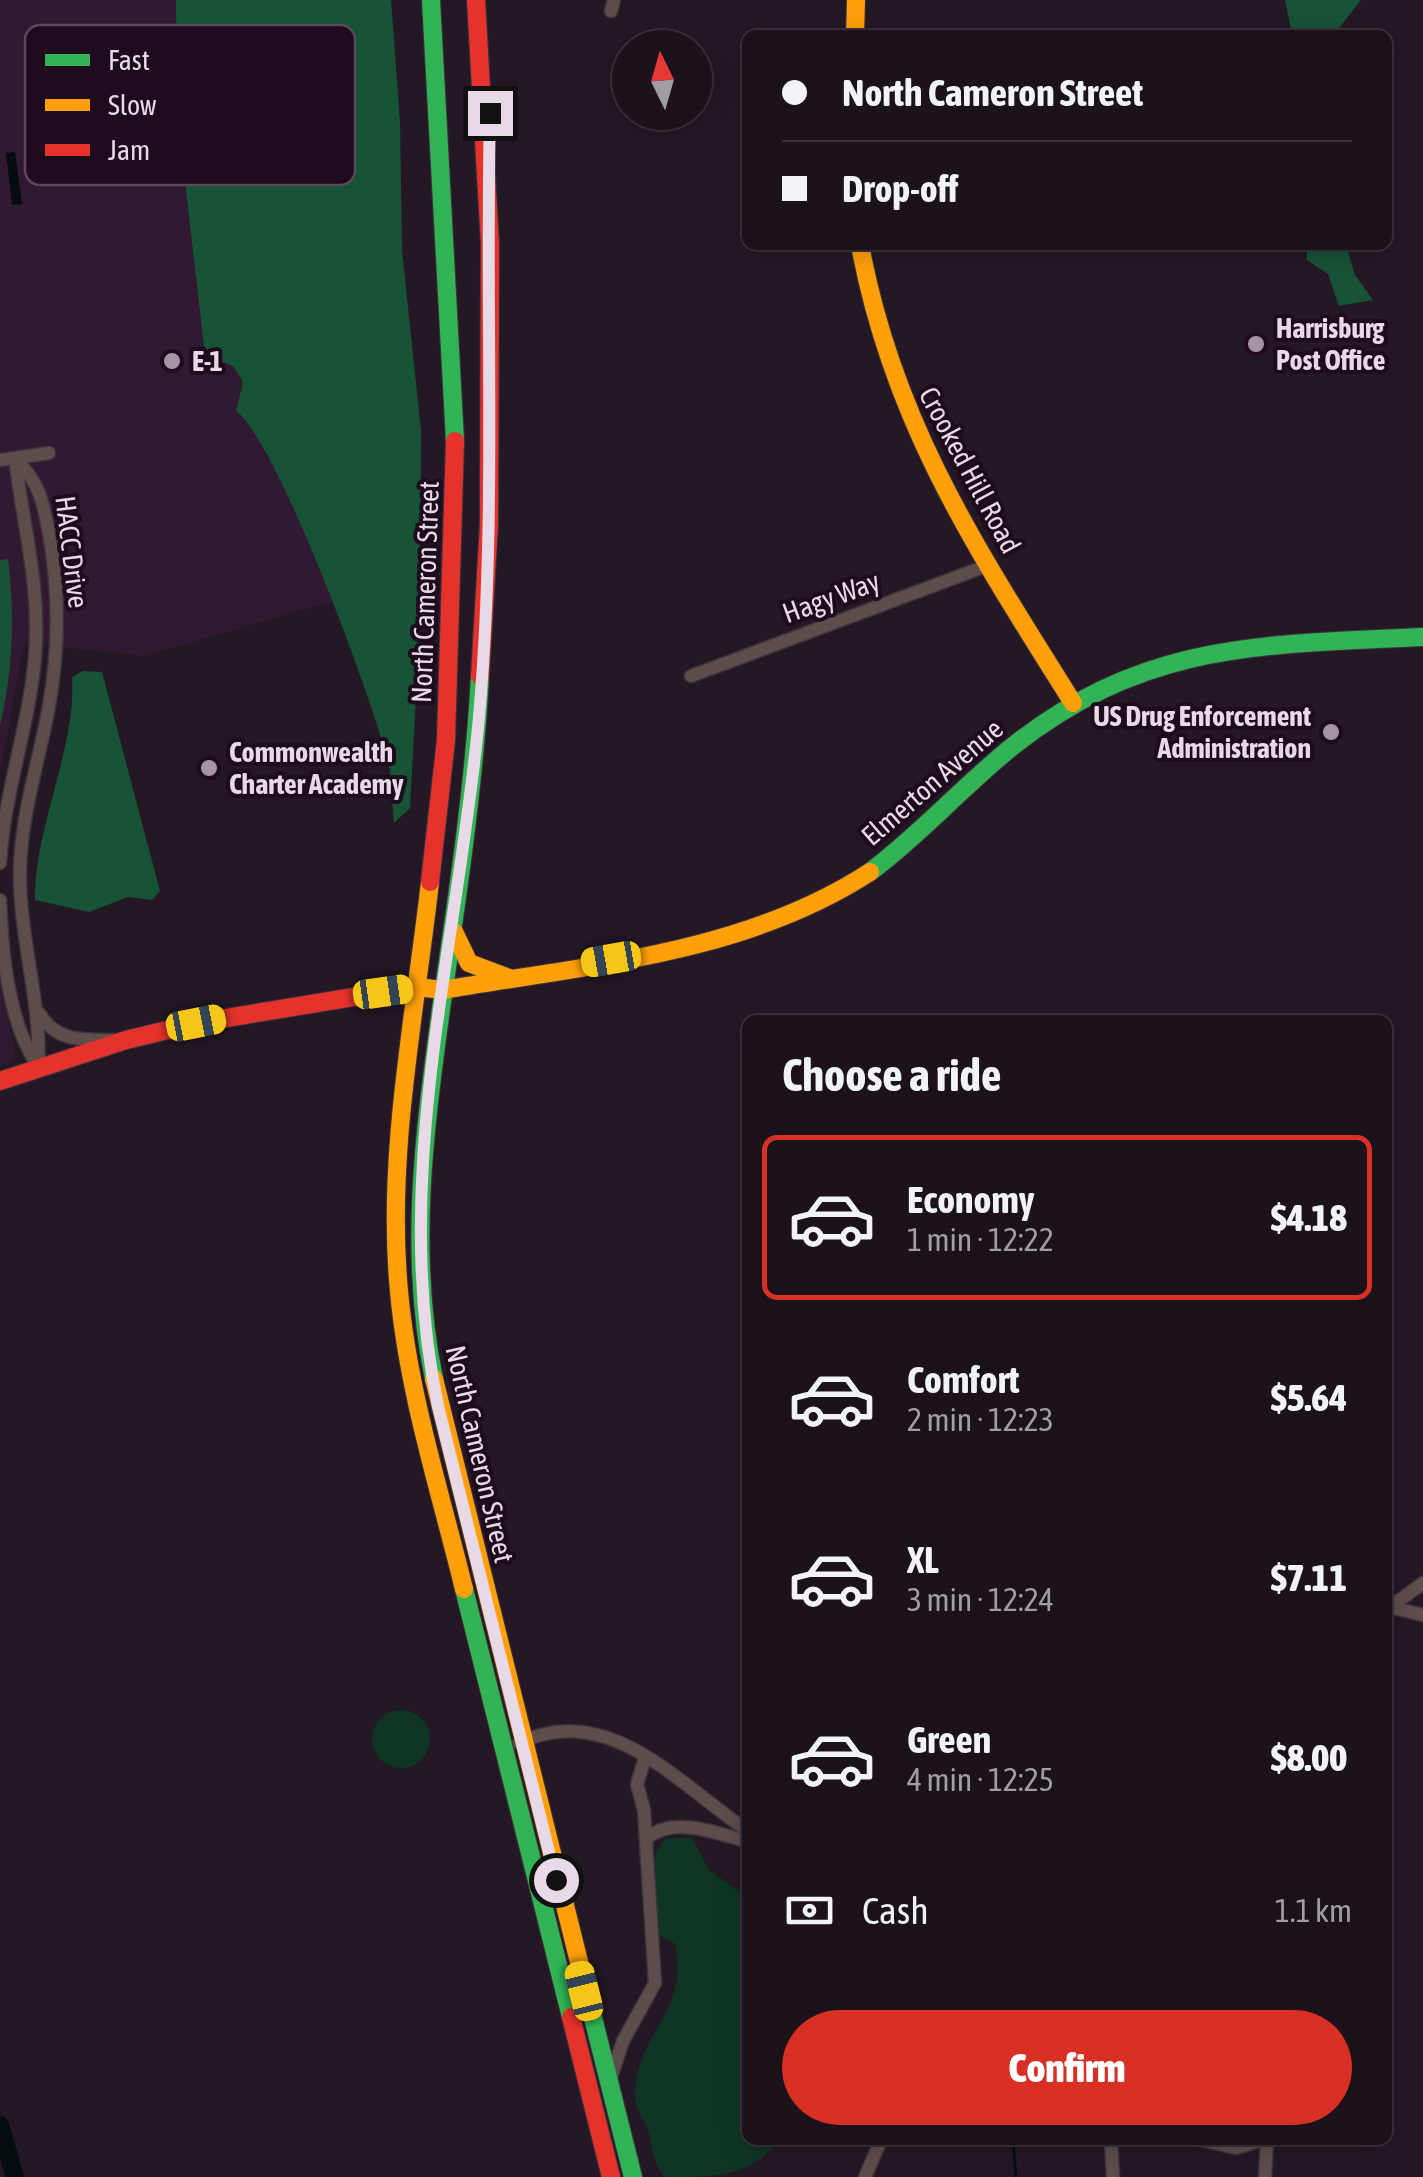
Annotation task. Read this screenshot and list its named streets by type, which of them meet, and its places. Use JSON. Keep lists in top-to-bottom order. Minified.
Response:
{"streets":{"main road":["Crooked Hill Road","North Cameron Street","Elmerton Avenue"],"street":["HACC Drive","Hagy Way"]},"crossings":[["Crooked Hill Road","Hagy Way"],["Crooked Hill Road","Elmerton Avenue"],["HACC Drive","Elmerton Avenue"],["North Cameron Street","Elmerton Avenue"]],"places":["Harrisburg Post Office","E-1","US Drug Enforcement Administration","Commonwealth Charter Academy"],"legend":["Fast","Slow","Jam"],"north":"top","page":{"banner":["North Cameron Street","Drop-off"],"heading":"Choose a ride","list":[{"name":"Economy","note":"1 min · 12:22","value":"$4.18"},{"name":"Comfort","note":"2 min · 12:23","value":"$5.64"},{"name":"XL","note":"3 min · 12:24","value":"$7.11"},{"name":"Green","note":"4 min · 12:25","value":"$8.00"}],"pay":["Cash","1.1 km"],"buttons":"Confirm"}}
